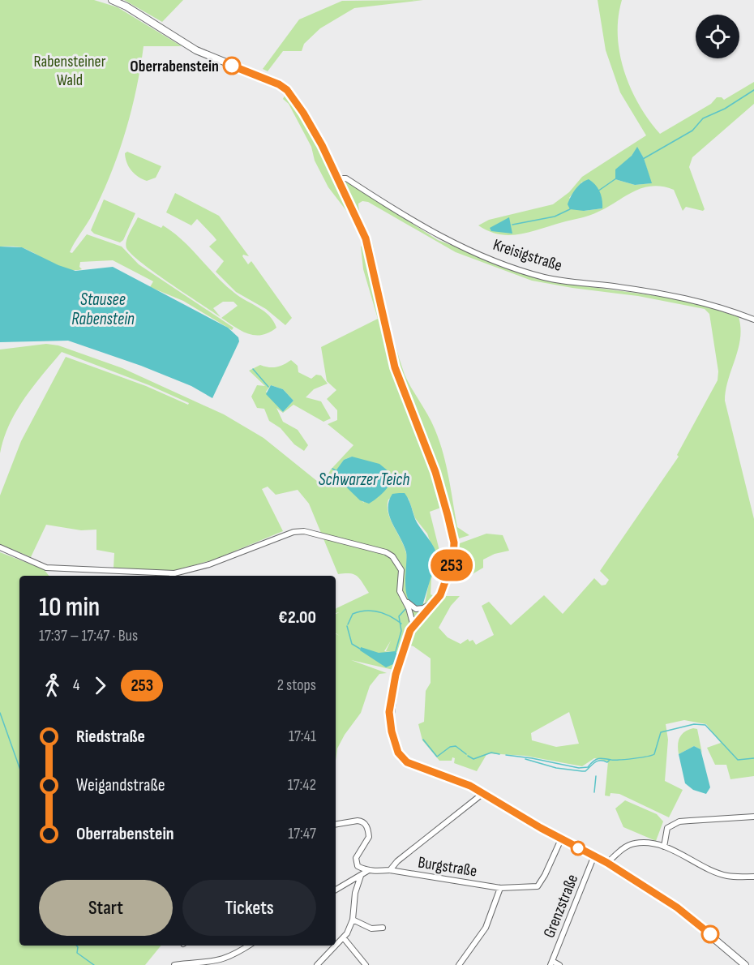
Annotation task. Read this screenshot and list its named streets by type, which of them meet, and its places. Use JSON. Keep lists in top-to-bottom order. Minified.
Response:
{"streets":{"street":["Kreisigstraße","Burgstraße","Grenzstraße"]},"water":["Stausee Rabenstein","Schwarzer Teich"],"parks":["Rabensteiner Wald"],"places":["Oberrabenstein"],"lines":["bus line 253"],"page":{"on_map":"253","heading":["10 min","17:37 – 17:47 · Bus","€2.00"],"legs":["4","253","2 stops"],"list":[{"name":"Riedstraße","value":"17:41"},{"name":"Weigandstraße","value":"17:42"},{"name":"Oberrabenstein","value":"17:47"}],"buttons":["Start","Tickets"]}}
